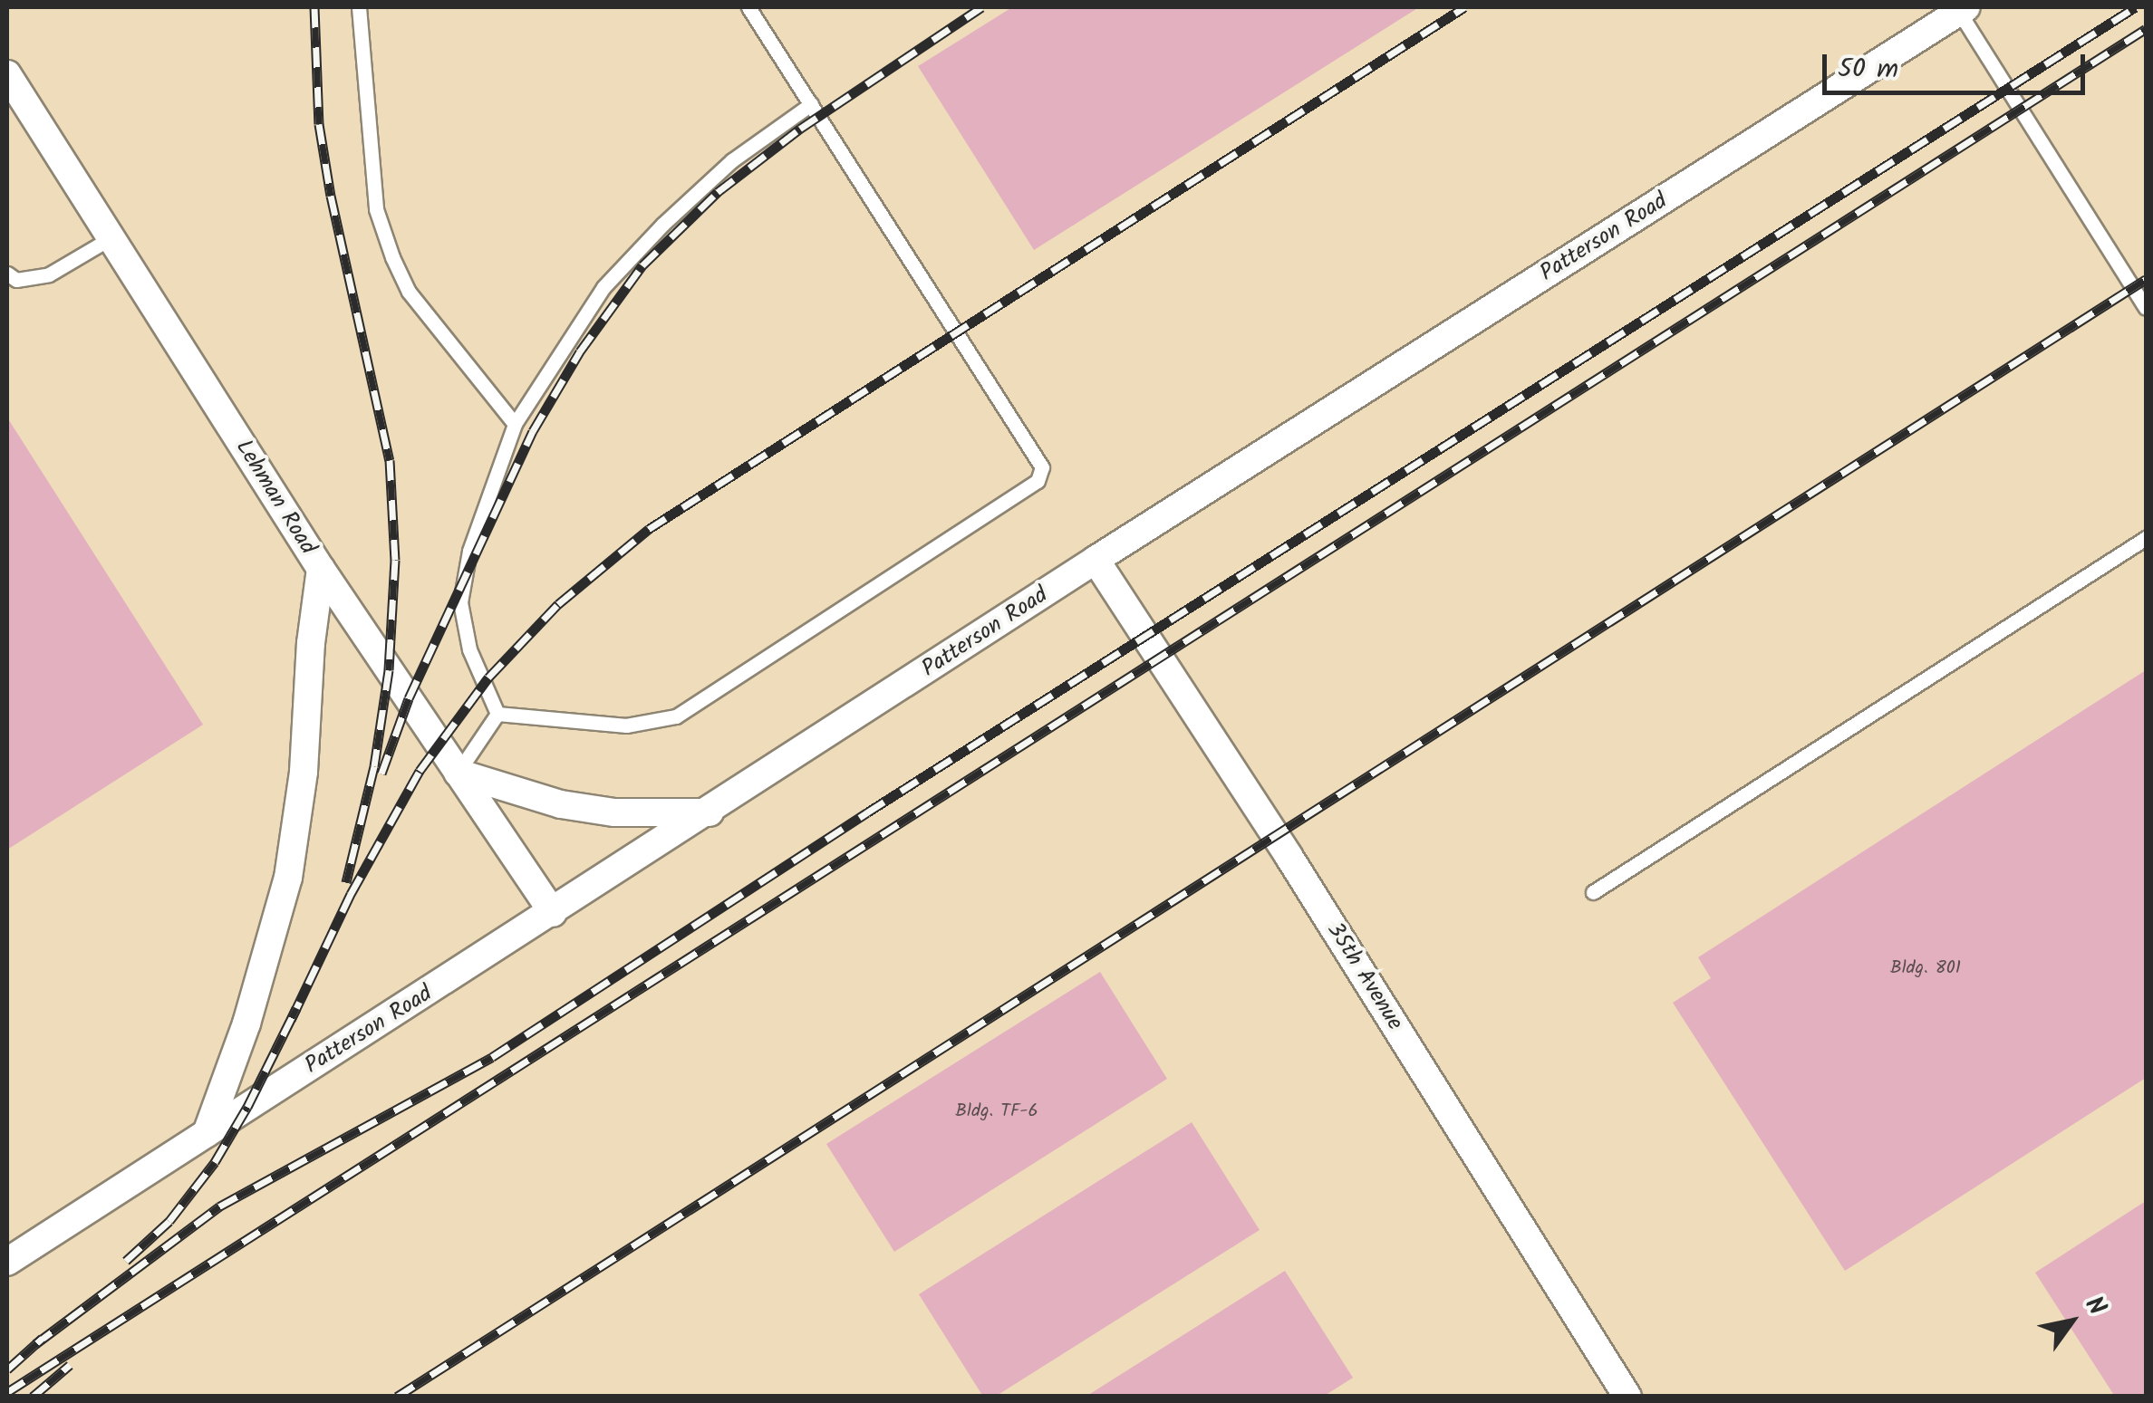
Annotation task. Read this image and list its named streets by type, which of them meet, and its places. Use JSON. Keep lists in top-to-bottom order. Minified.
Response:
{"streets":{"street":["Patterson Road","Lehman Road","35th Avenue"]},"crossings":[["Patterson Road","Lehman Road"],["Patterson Road","35th Avenue"]],"house_numbers":["Bldg. 801","Bldg. TF-6"],"scale_bar":"50 m","north":"top right"}
